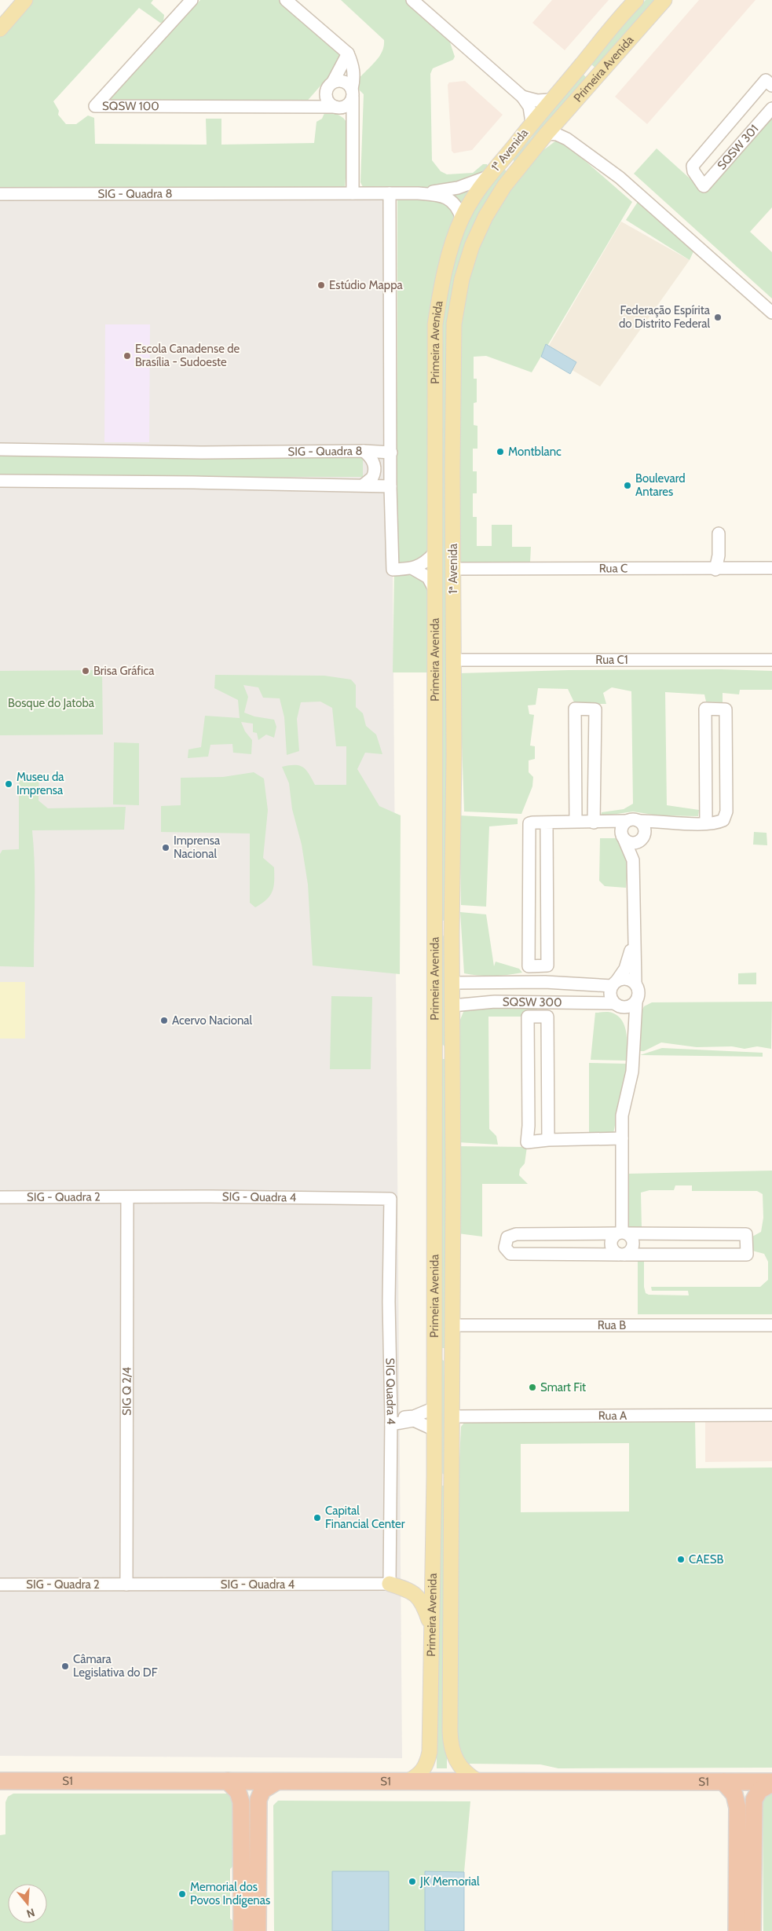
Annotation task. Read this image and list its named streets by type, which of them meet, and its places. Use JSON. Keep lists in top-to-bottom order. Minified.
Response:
{"streets":{"highway":["S1"],"main road":["Primeira Avenida","1ª Avenida"],"street":["SQSW 100","SQSW 301","SIG - Quadra 8","Rua C","Rua C1","SQSW 300","SIG - Quadra 2","SIG - Quadra 4","Rua B","SIG Q 2/4","SIG Quadra 4","Rua A"]},"crossings":[["Primeira Avenida","1ª Avenida"],["Primeira Avenida","SIG - Quadra 8"],["Primeira Avenida","Rua C1"],["Primeira Avenida","SQSW 300"],["Primeira Avenida","Rua B"],["Primeira Avenida","Rua A"],["Primeira Avenida","S1"],["1ª Avenida","SIG - Quadra 8"],["1ª Avenida","Rua C"],["SIG - Quadra 2","SIG - Quadra 4"],["SIG - Quadra 2","SIG Q 2/4"],["SIG - Quadra 4","SIG Q 2/4"],["SIG - Quadra 4","SIG Quadra 4"]],"parks":["Bosque do Jatoba"],"places":["Estúdio Mappa","Federação Espírita do Distrito Federal","Escola Canadense de Brasília - Sudoeste","Montblanc","Boulevard Antares","Brisa Gráfica","Museu da Imprensa","Imprensa Nacional","Acervo Nacional","Smart Fit","Capital Financial Center","CAESB","Câmara Legislativa do DF","JK Memorial","Memorial dos Povos Indígenas"],"north":"bottom"}
